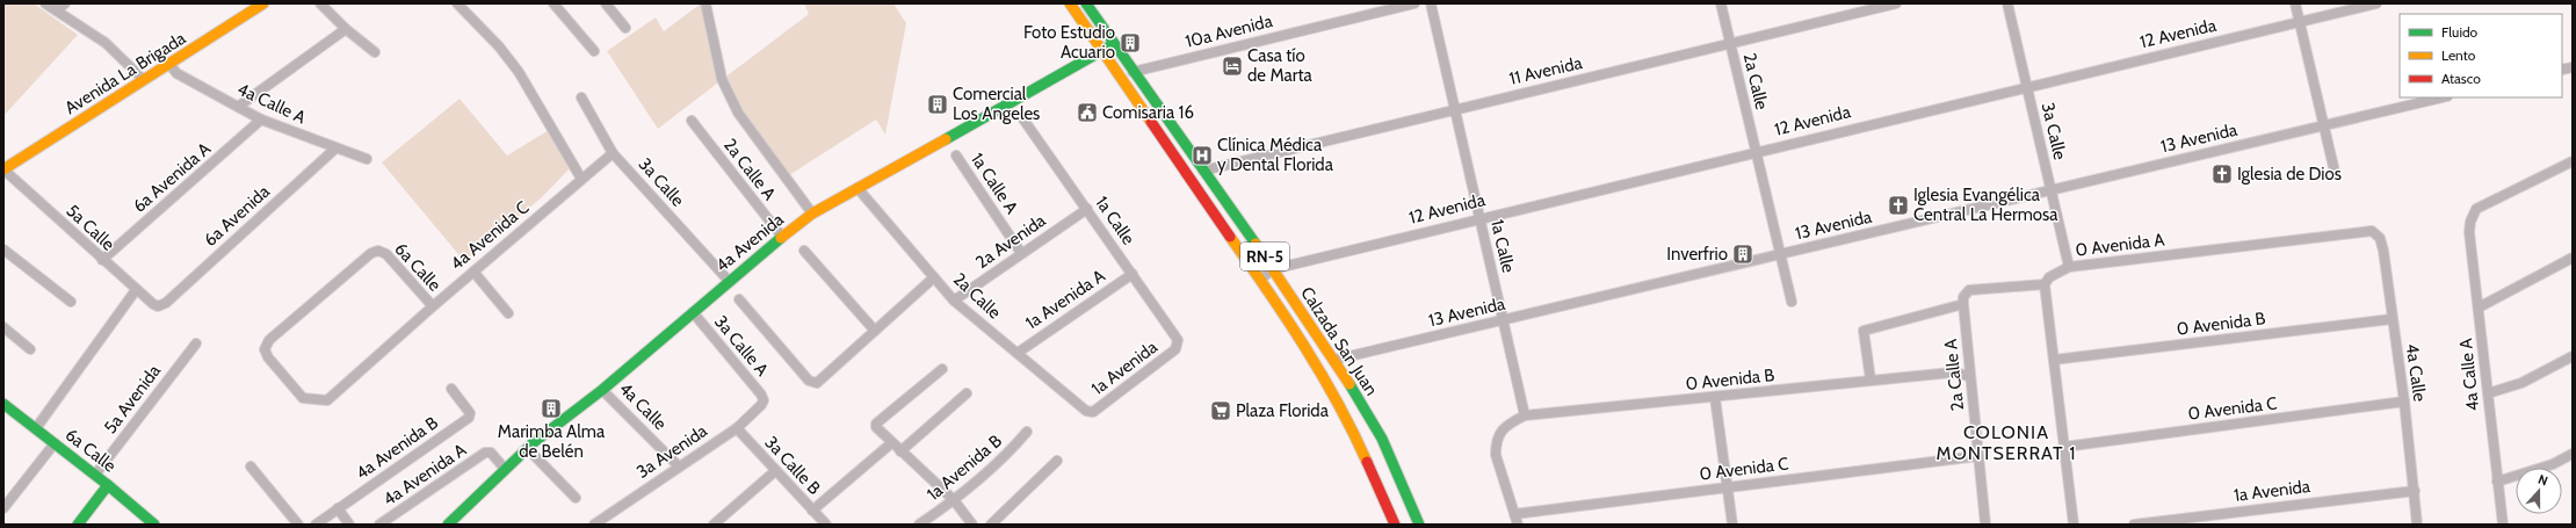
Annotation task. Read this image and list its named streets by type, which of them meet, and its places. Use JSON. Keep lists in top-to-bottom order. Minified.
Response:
{"streets":{"main road":["Avenida La Brigada","4a Avenida","RN-5","6a Calle","Calzada San Juan"],"street":["10a Avenida","12 Avenida","11 Avenida","2a Calle","4a Calle A","3a Calle","13 Avenida","2a Calle A","6a Avenida A","1a Calle A","6a Avenida","1a Calle","5a Calle","4a Avenida C","2a Avenida","0 Avenida A","1a Avenida A","0 Avenida B","3a Calle A","1a Avenida","4a Calle","5a Avenida","0 Avenida C","4a Avenida B","3a Avenida","3a Calle B","1a Avenida B","4a Avenida A"]},"crossings":[["10a Avenida","Calzada San Juan"],["12 Avenida","2a Calle"],["12 Avenida","3a Calle"],["12 Avenida","1a Calle"],["12 Avenida","Calzada San Juan"],["11 Avenida","2a Calle"],["11 Avenida","1a Calle"],["11 Avenida","Calzada San Juan"],["Avenida La Brigada","4a Calle A"],["Avenida La Brigada","5a Calle"],["2a Calle","13 Avenida"],["2a Calle","2a Avenida"],["2a Calle","4a Avenida"],["2a Calle","1a Avenida A"],["2a Calle","1a Avenida"],["4a Calle A","6a Avenida A"],["4a Calle A","6a Avenida"],["3a Calle","13 Avenida"],["3a Calle","4a Avenida C"],["3a Calle","4a Avenida"],["3a Calle","0 Avenida A"],["13 Avenida","1a Calle"],["13 Avenida","Calzada San Juan"],["2a Calle A","4a Avenida"],["2a Calle A","0 Avenida B"],["2a Calle A","0 Avenida C"],["6a Avenida A","5a Calle"],["1a Calle A","2a Avenida"],["6a Avenida","5a Calle"],["1a Calle","2a Avenida"],["1a Calle","1a Avenida A"],["1a Calle","0 Avenida B"],["1a Calle","1a Avenida"],["4a Avenida C","6a Calle"],["4a Avenida","Calzada San Juan"],["4a Avenida","3a Calle A"],["4a Avenida","4a Calle"],["4a Avenida","4a Avenida A"],["0 Avenida A","4a Calle"],["6a Calle","5a Avenida"],["0 Avenida B","4a Calle"],["0 Avenida B","0 Avenida C"],["3a Calle A","3a Avenida"],["1a Avenida","4a Calle"],["4a Calle","0 Avenida C"],["4a Calle","3a Avenida"],["3a Avenida","3a Calle B"]],"districts":["COLONIA MONTSERRAT 1"],"places":{"building":["Foto Estudio Acuario","Comercial Los Angeles","Inverfrio","Marimba Alma de Belén"],"hotel":["Casa tío de Marta"],"public building":["Comisaria 16"],"hospital":["Clínica Médica y Dental Florida"],"church":["Iglesia de Dios","Iglesia Evangélica Central La Hermosa"],"supermarket":["Plaza Florida"]},"legend":["Fluido","Lento","Atasco"],"north":"top"}
